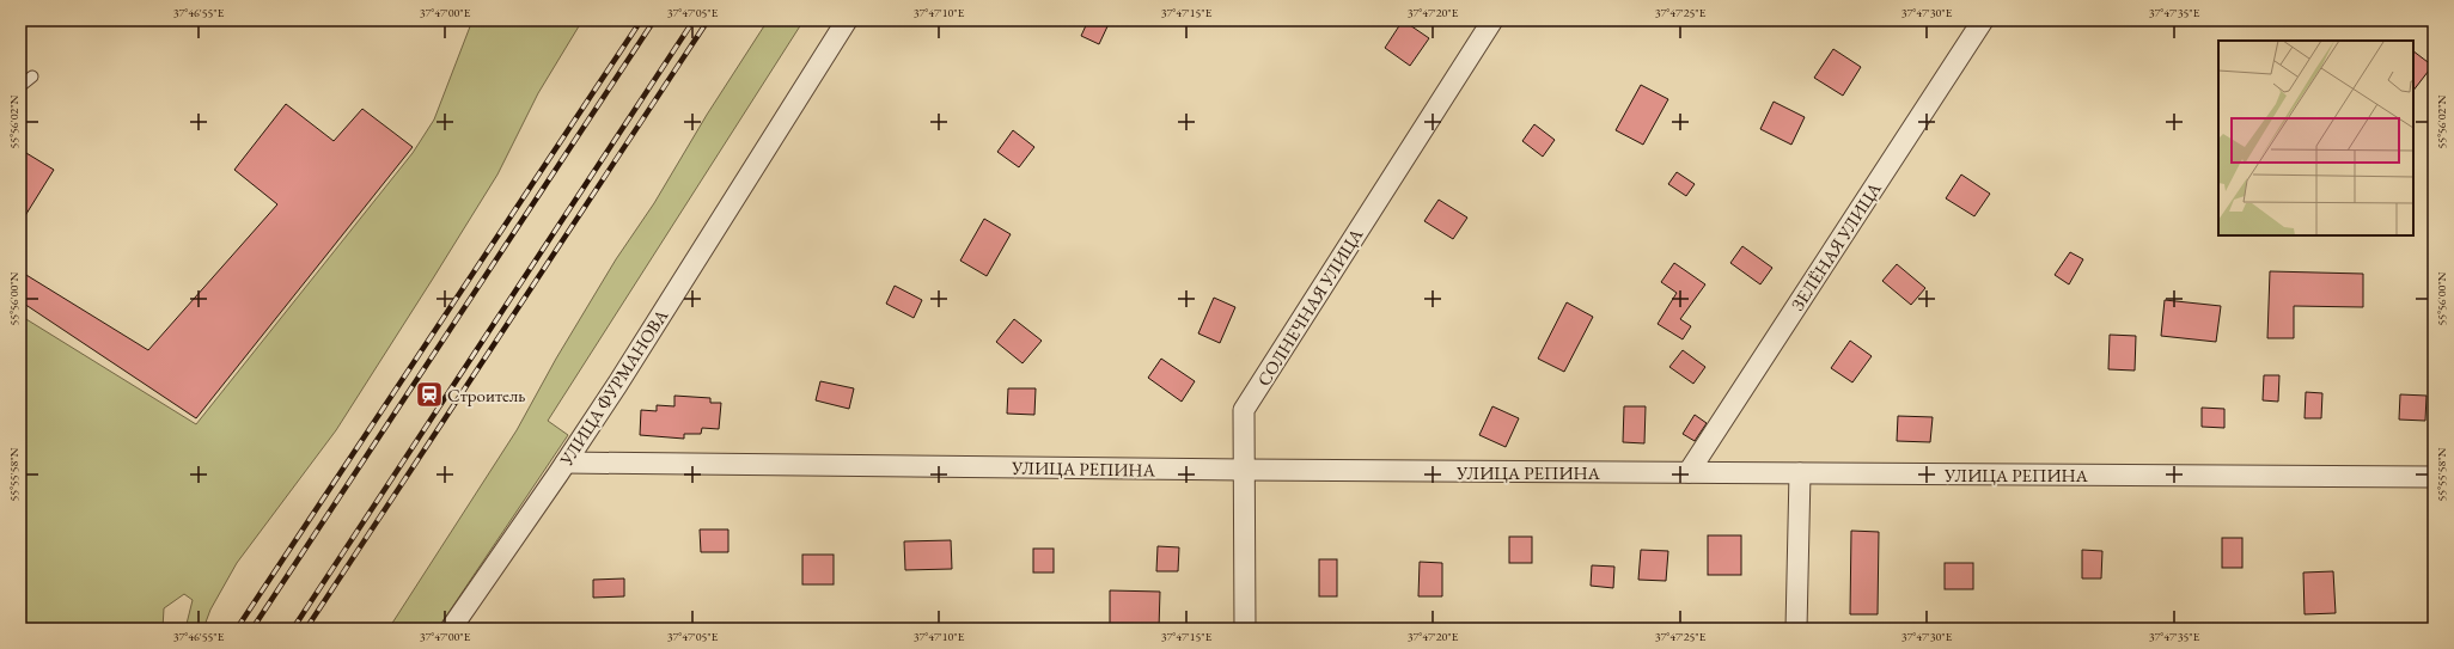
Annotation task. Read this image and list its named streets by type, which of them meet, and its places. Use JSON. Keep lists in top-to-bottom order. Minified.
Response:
{"streets":{"street":["ЗЕЛЁНАЯ УЛИЦА","СОЛНЕЧНАЯ УЛИЦА","УЛИЦА ФУРМАНОВА","УЛИЦА РЕПИНА"]},"crossings":[["ЗЕЛЁНАЯ УЛИЦА","УЛИЦА РЕПИНА"],["СОЛНЕЧНАЯ УЛИЦА","УЛИЦА РЕПИНА"],["УЛИЦА ФУРМАНОВА","УЛИЦА РЕПИНА"]],"places":{"station":["Строитель"]},"coordinates":["37°46'55\"E","37°47'00\"E","37°47'05\"E","37°47'10\"E","37°47'15\"E","37°47'20\"E","37°47'25\"E","37°47'30\"E","37°47'35\"E","55°56'02\"N","55°56'00\"N","55°55'58\"N"]}
